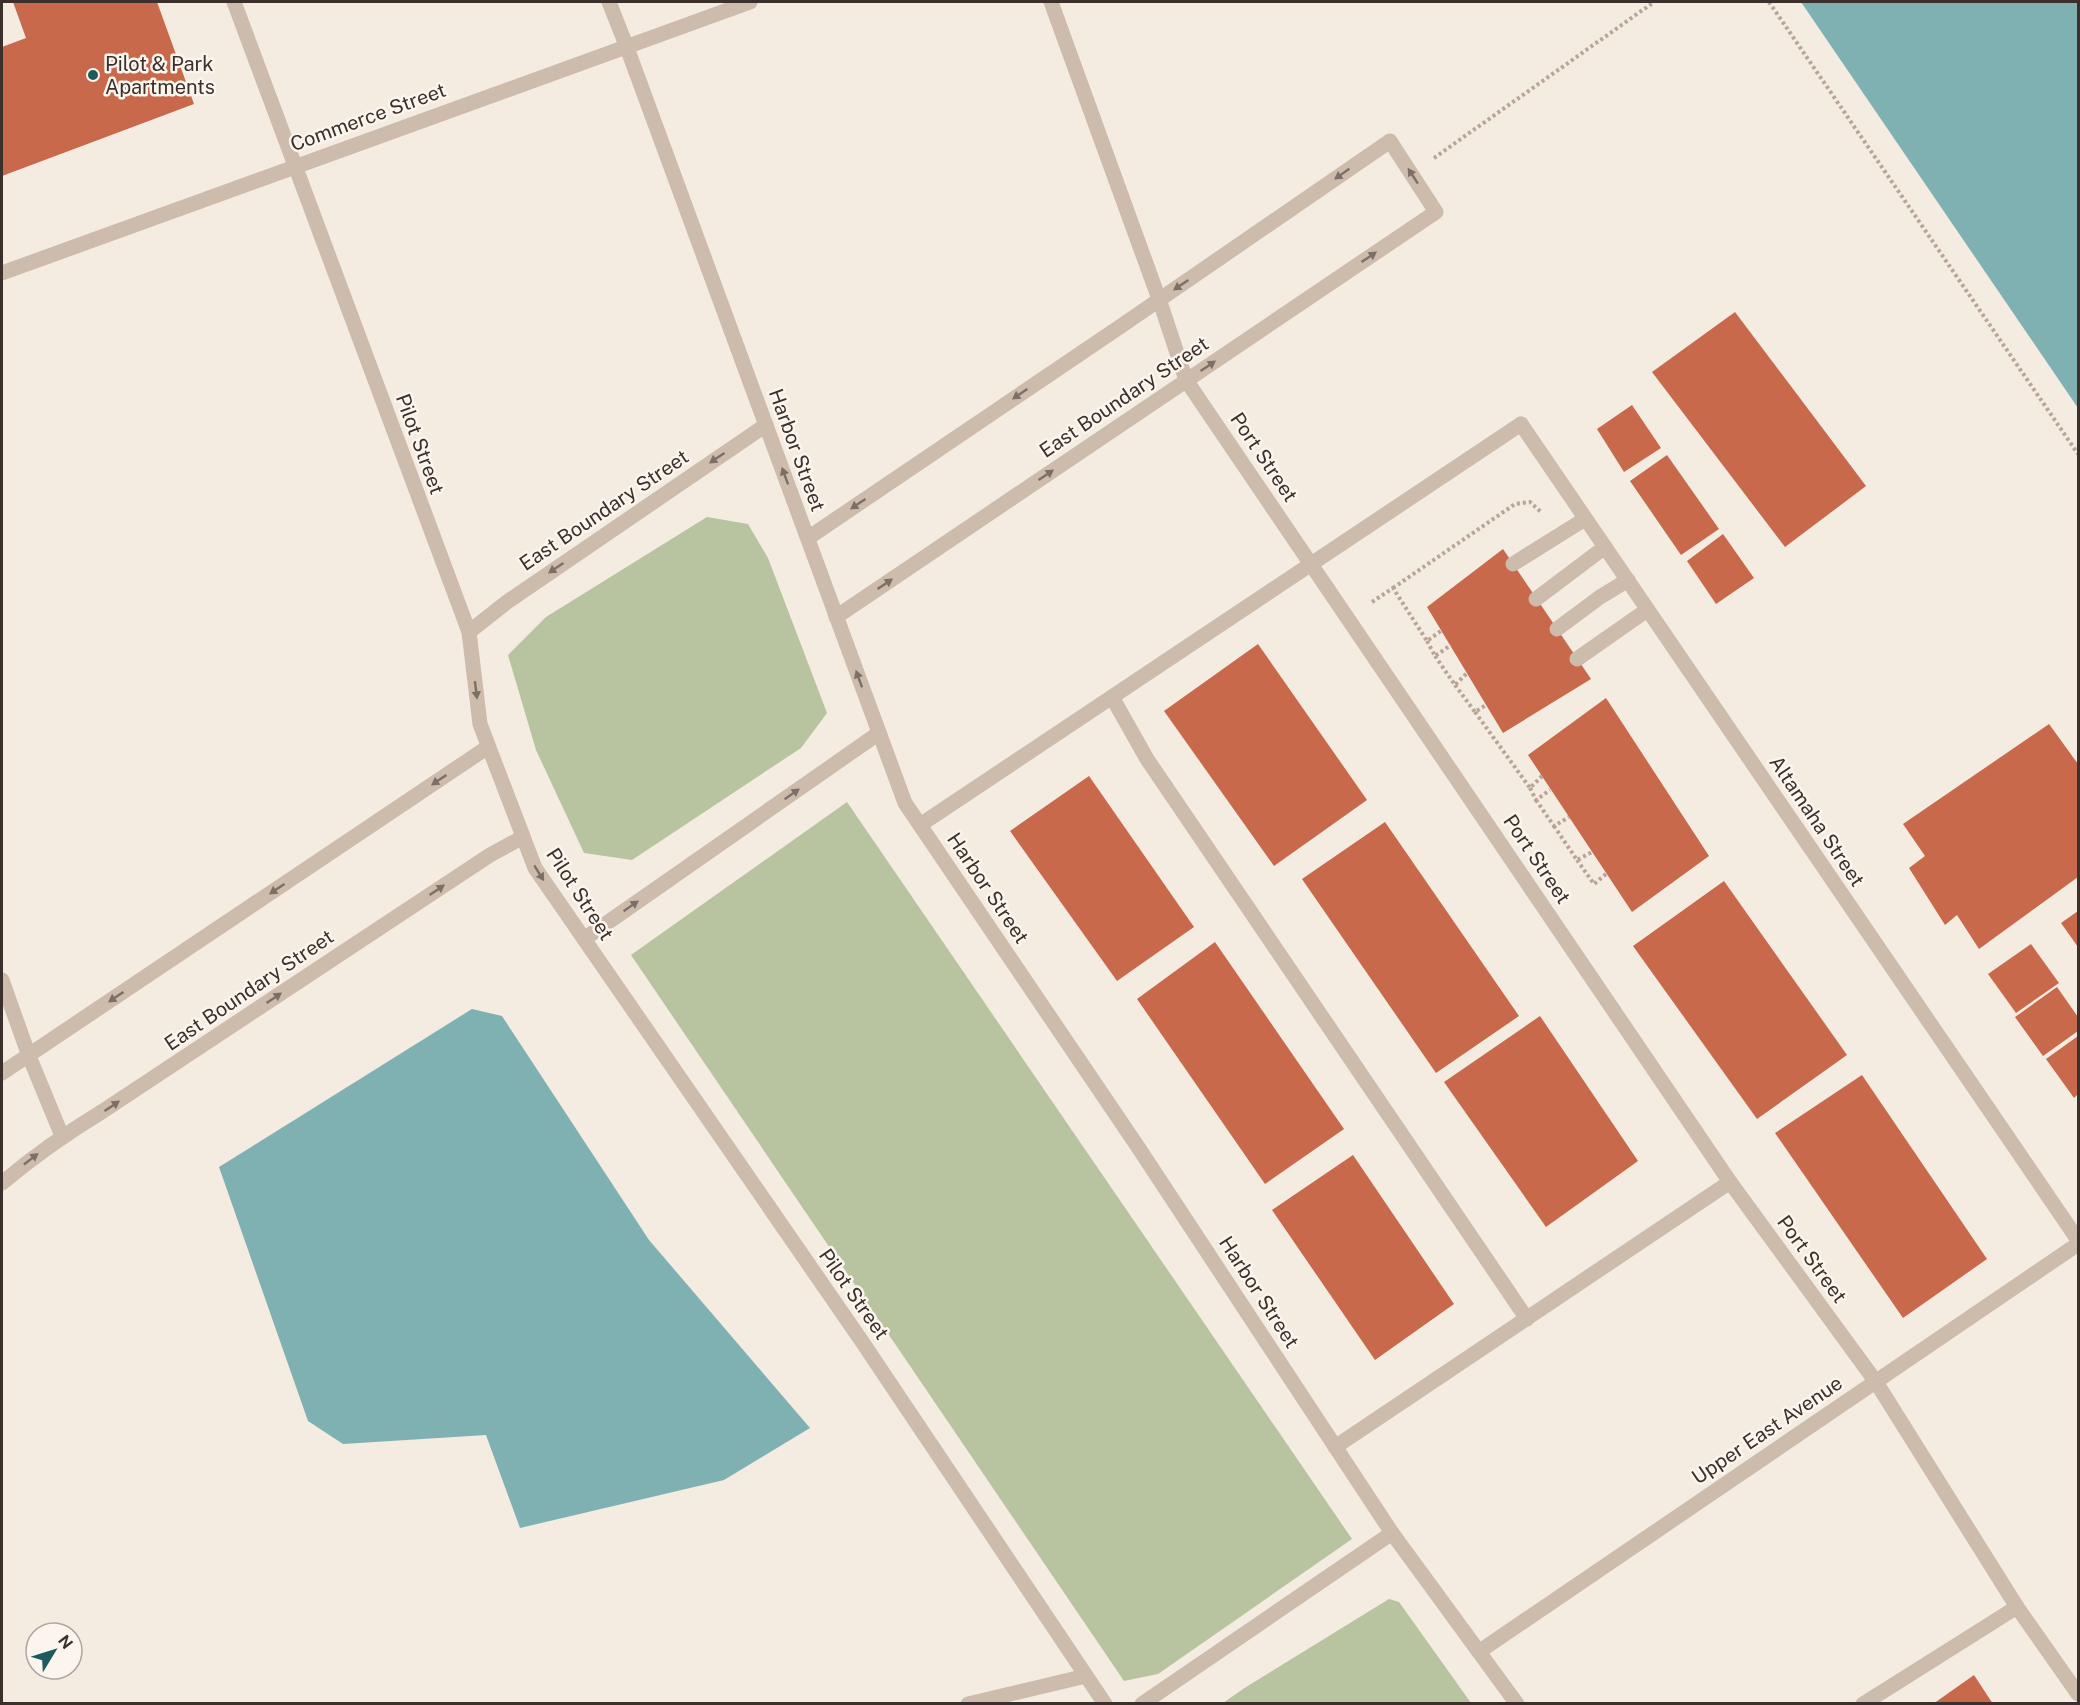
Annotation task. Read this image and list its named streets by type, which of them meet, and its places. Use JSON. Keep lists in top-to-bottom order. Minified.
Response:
{"streets":{"street":["Commerce Street","East Boundary Street","Pilot Street","Harbor Street","Port Street","Altamaha Street","Upper East Avenue"]},"crossings":[["Commerce Street","Pilot Street"],["Commerce Street","Harbor Street"],["East Boundary Street","Pilot Street"],["East Boundary Street","Harbor Street"],["East Boundary Street","Port Street"],["Harbor Street","Upper East Avenue"],["Port Street","Altamaha Street"],["Port Street","Upper East Avenue"],["Altamaha Street","Upper East Avenue"]],"places":["Pilot & Park Apartments"],"north":"top right"}
